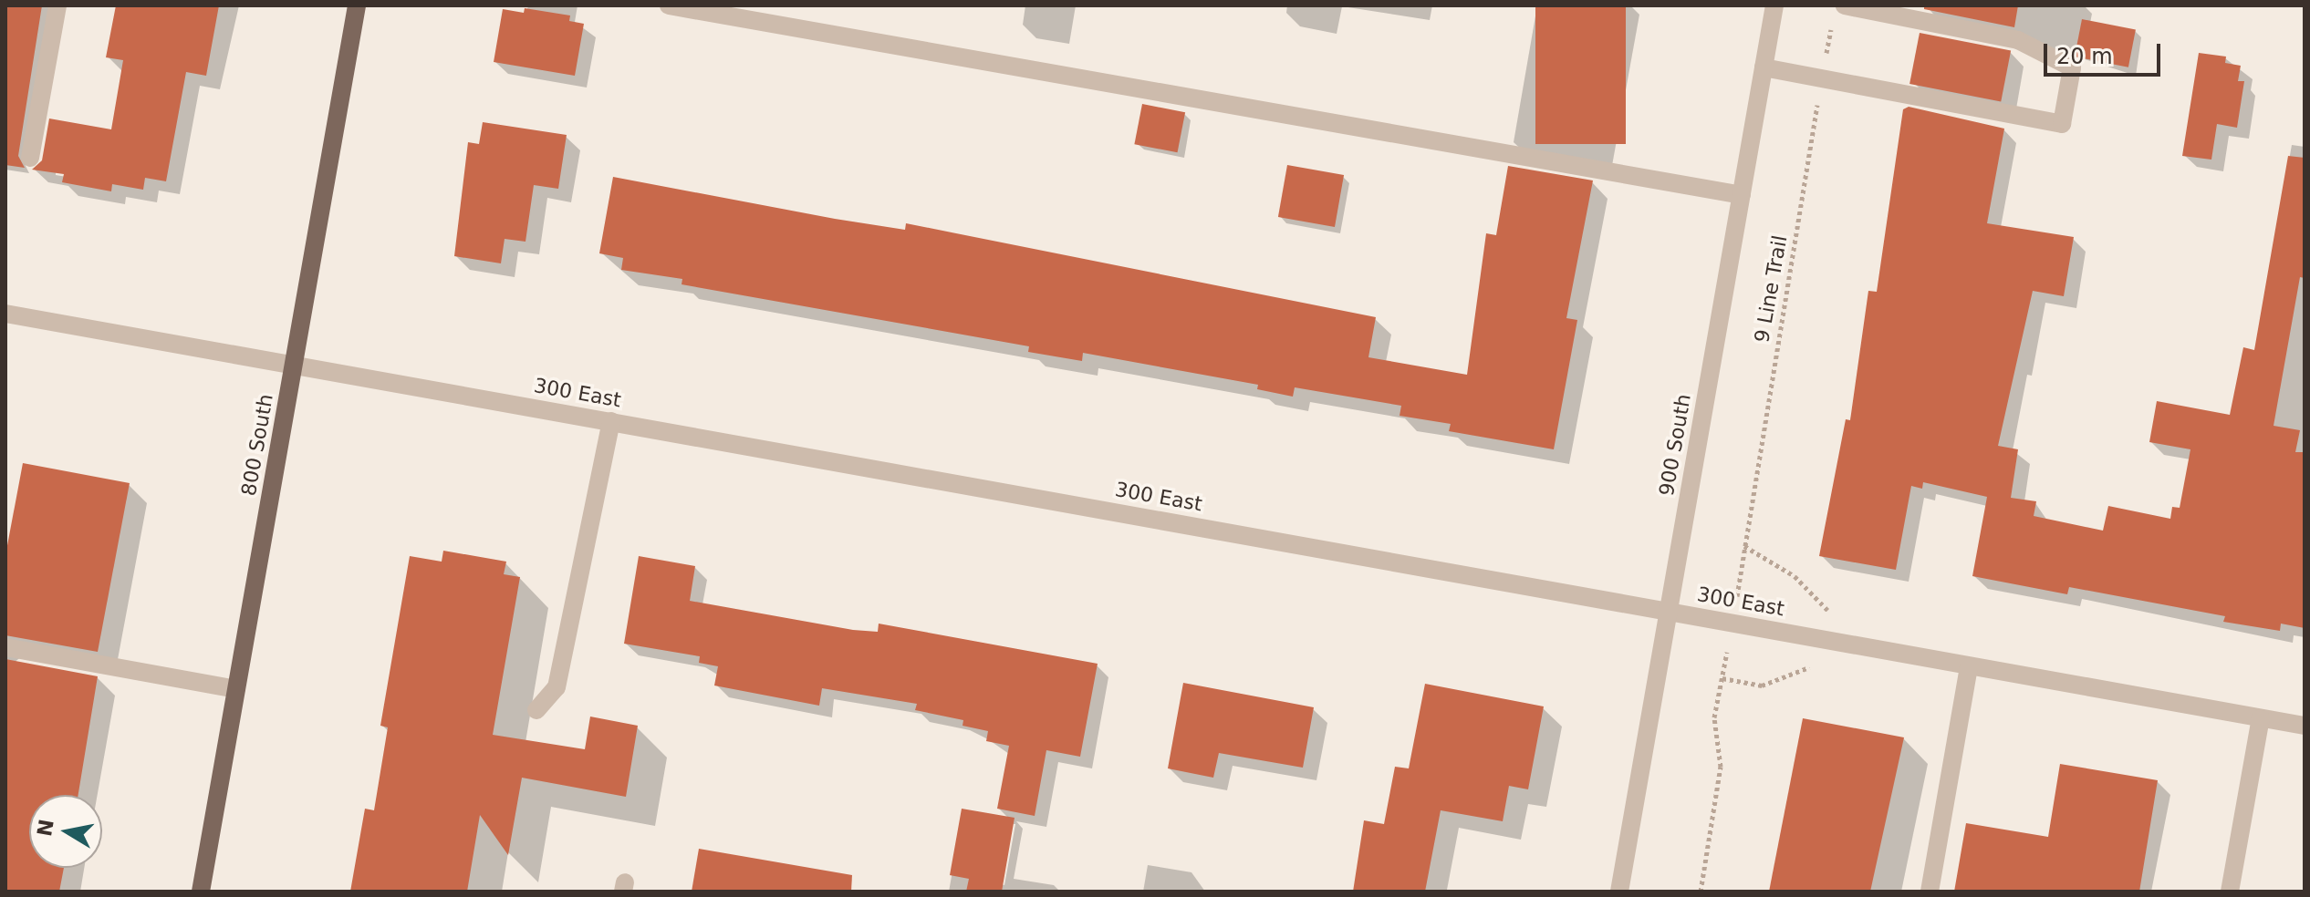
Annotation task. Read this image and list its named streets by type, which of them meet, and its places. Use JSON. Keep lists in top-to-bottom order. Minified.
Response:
{"streets":{"main road":["800 South"],"street":["300 East","900 South"],"path":["9 Line Trail"]},"crossings":[["300 East","800 South"],["300 East","900 South"]],"scale_bar":"20 m","north":"left"}
